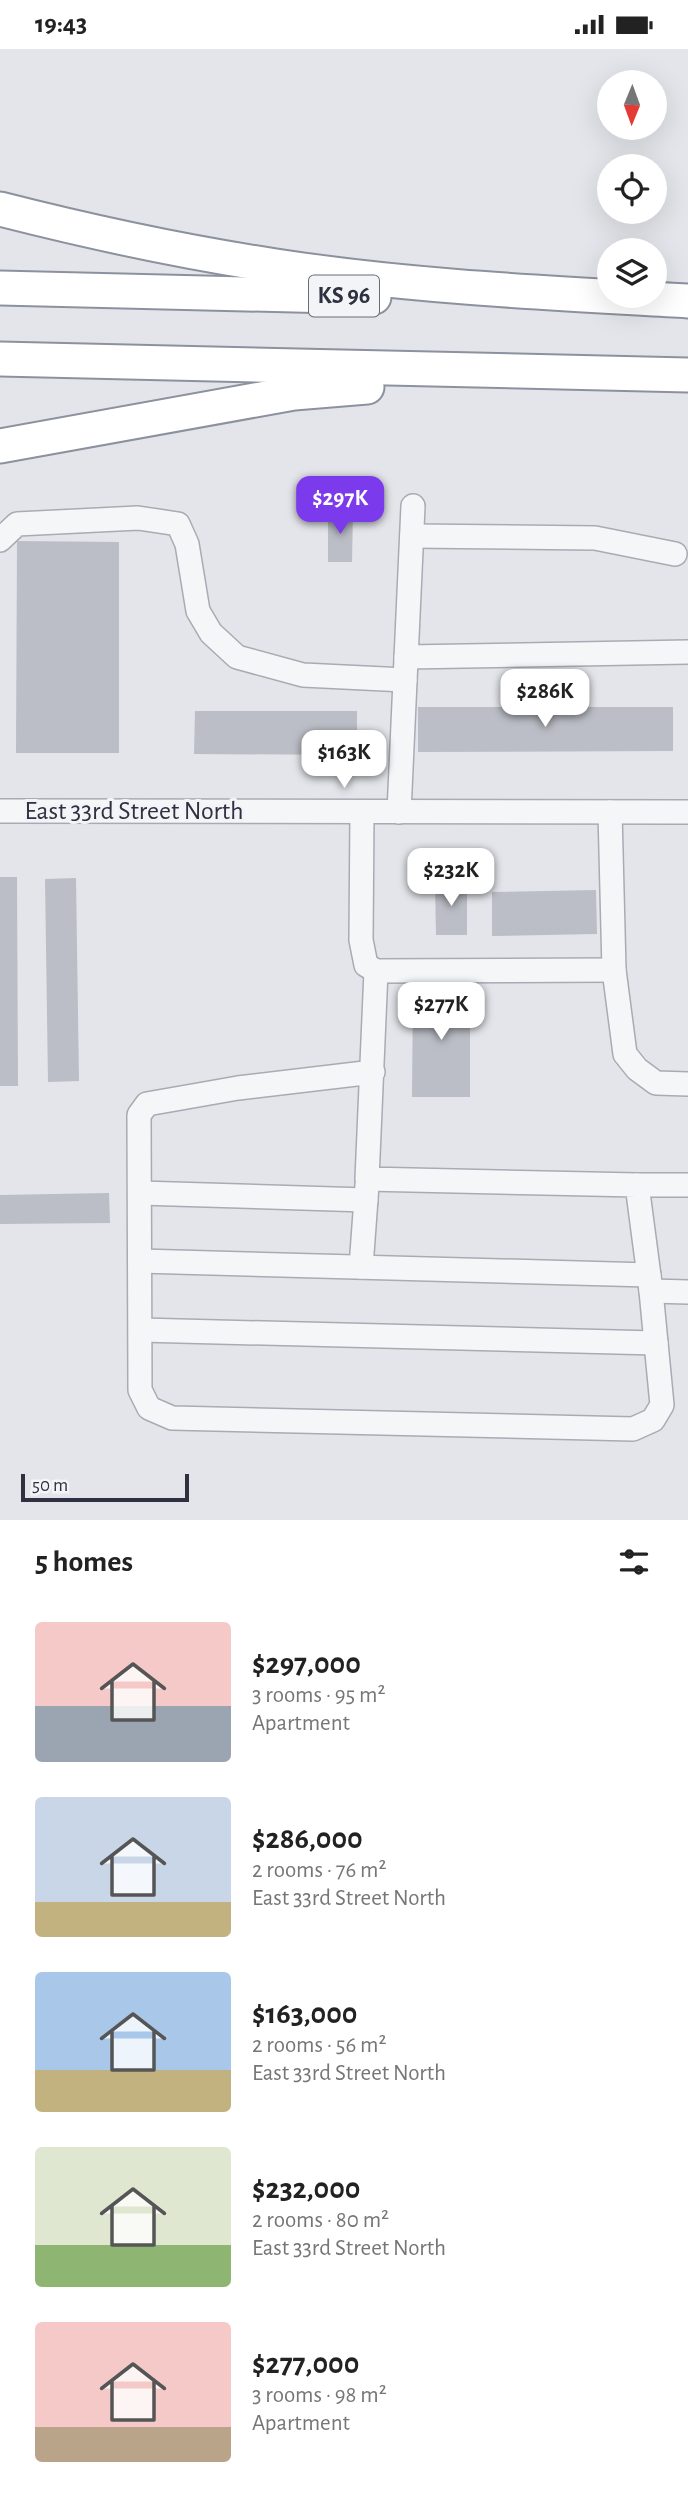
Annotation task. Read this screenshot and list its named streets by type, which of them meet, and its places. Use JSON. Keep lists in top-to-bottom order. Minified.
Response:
{"streets":{"highway":["KS 96"],"street":["East 33rd Street North"]},"scale_bar":"50 m","north":"bottom","page":{"status":"19:43","price":["$297K","$286K","$163K","$232K","$277K"],"scale":"50 m","heading":"5 homes","list":[{"name":"$297,000","note":"3 rooms · 95 m² · Apartment"},{"name":"$286,000","note":"2 rooms · 76 m² · East 33rd Street North"},{"name":"$163,000","note":"2 rooms · 56 m² · East 33rd Street North"},{"name":"$232,000","note":"2 rooms · 80 m² · East 33rd Street North"},{"name":"$277,000","note":"3 rooms · 98 m² · Apartment"}]}}
